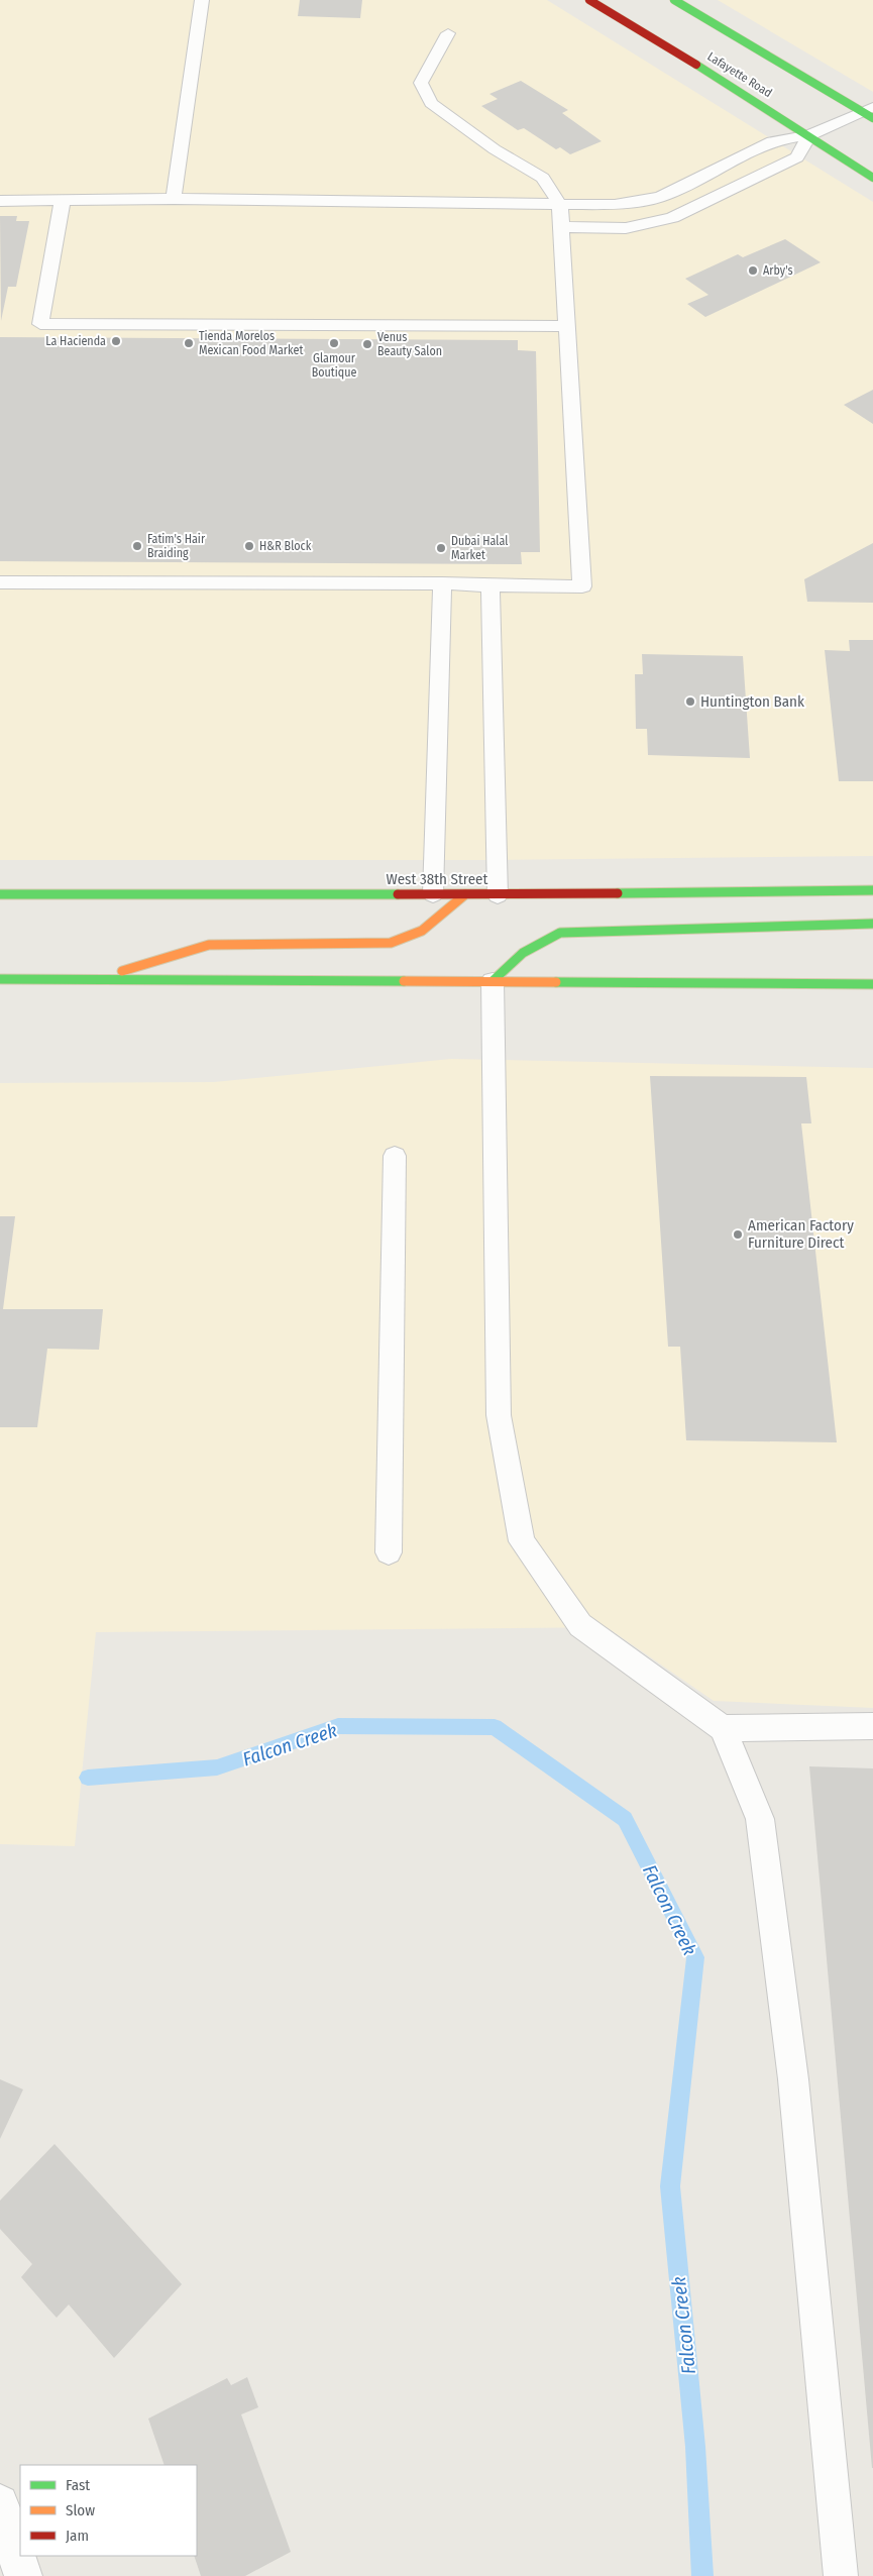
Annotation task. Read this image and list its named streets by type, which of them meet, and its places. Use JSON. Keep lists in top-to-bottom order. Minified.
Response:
{"streets":{"main road":["Lafayette Road","West 38th Street"]},"water":["Falcon Creek"],"places":["Arby's","La Hacienda","Tienda Morelos Mexican Food Market","Glamour Boutique","Venus Beauty Salon","Fatim's Hair Braiding","H&R Block","Dubai Halal Market","Huntington Bank","American Factory Furniture Direct"],"legend":["Fast","Slow","Jam"]}
